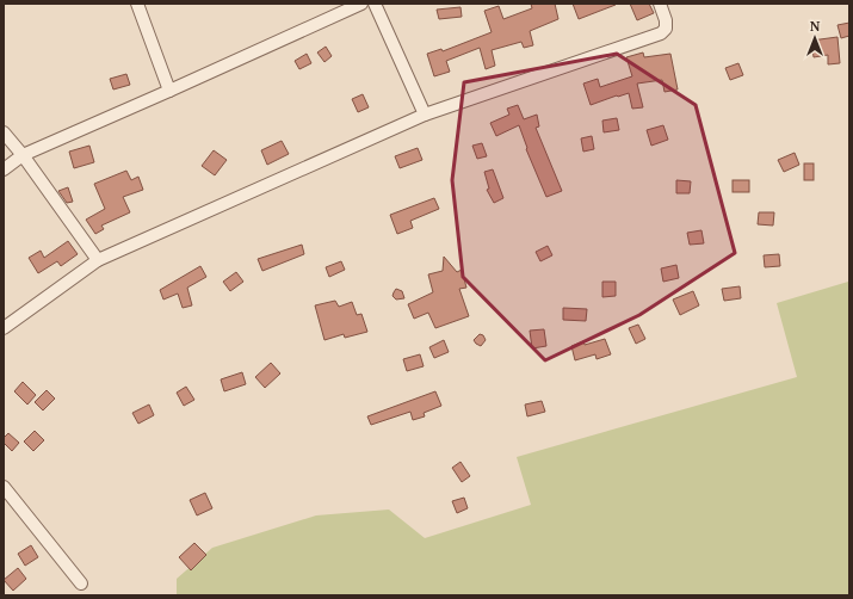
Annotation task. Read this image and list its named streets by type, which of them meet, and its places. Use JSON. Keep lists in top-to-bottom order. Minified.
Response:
{"north":"top"}
